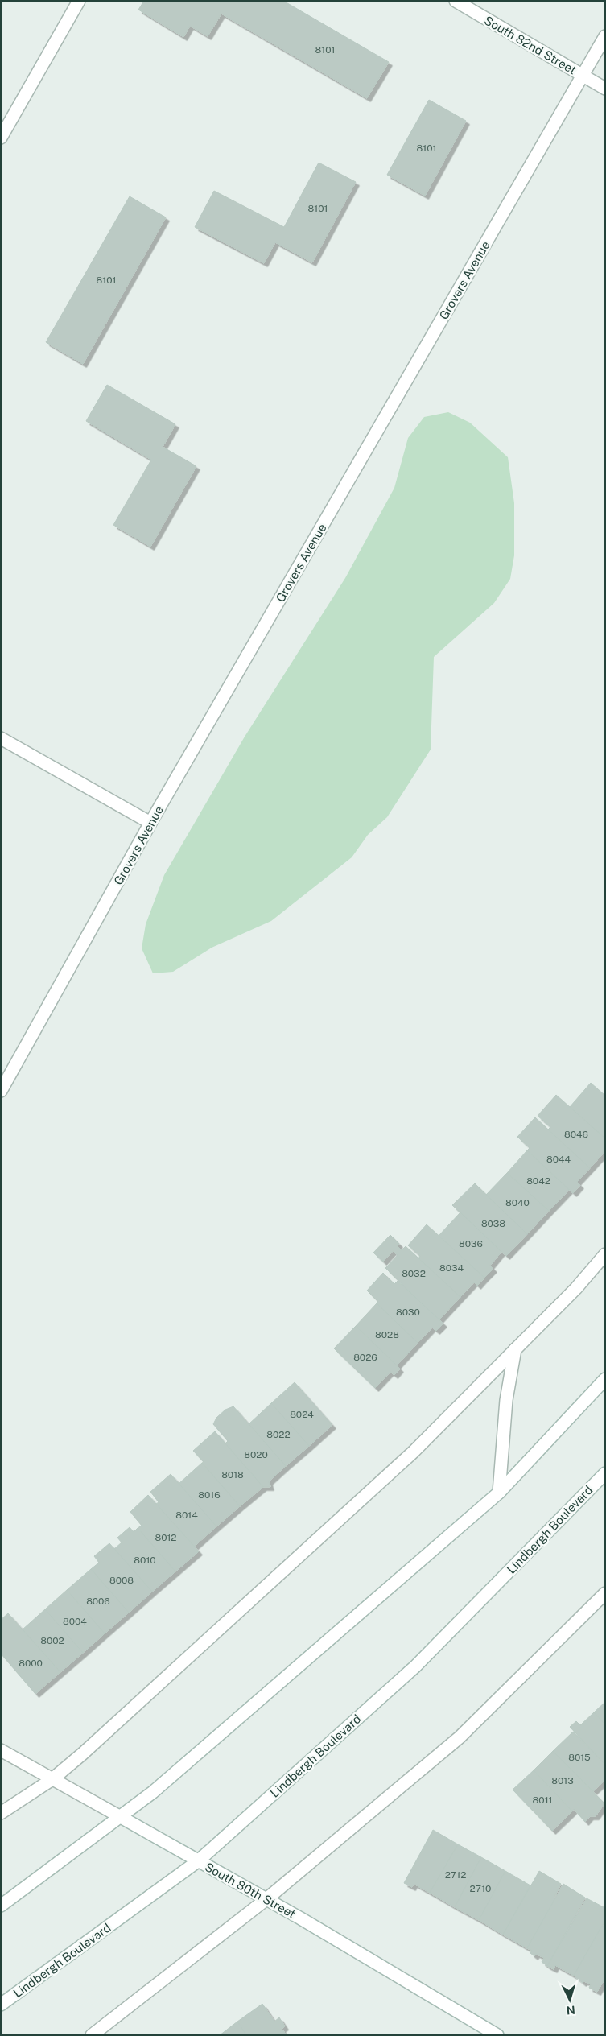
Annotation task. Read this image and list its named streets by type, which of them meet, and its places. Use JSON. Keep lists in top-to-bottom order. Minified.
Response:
{"streets":{"street":["South 82nd Street","Grovers Avenue","Lindbergh Boulevard","South 80th Street"]},"crossings":[["South 82nd Street","Grovers Avenue"],["Lindbergh Boulevard","South 80th Street"]],"house_numbers":["8101","8101","8101","8101","8046","8044","8042","8040","8038","8036","8034","8032","8030","8028","8026","8024","8022","8020","8018","8016","8014","8012","8010","8008","8006","8004","8002","8000","8015","8013","8011","2712","2710"],"north":"bottom"}
